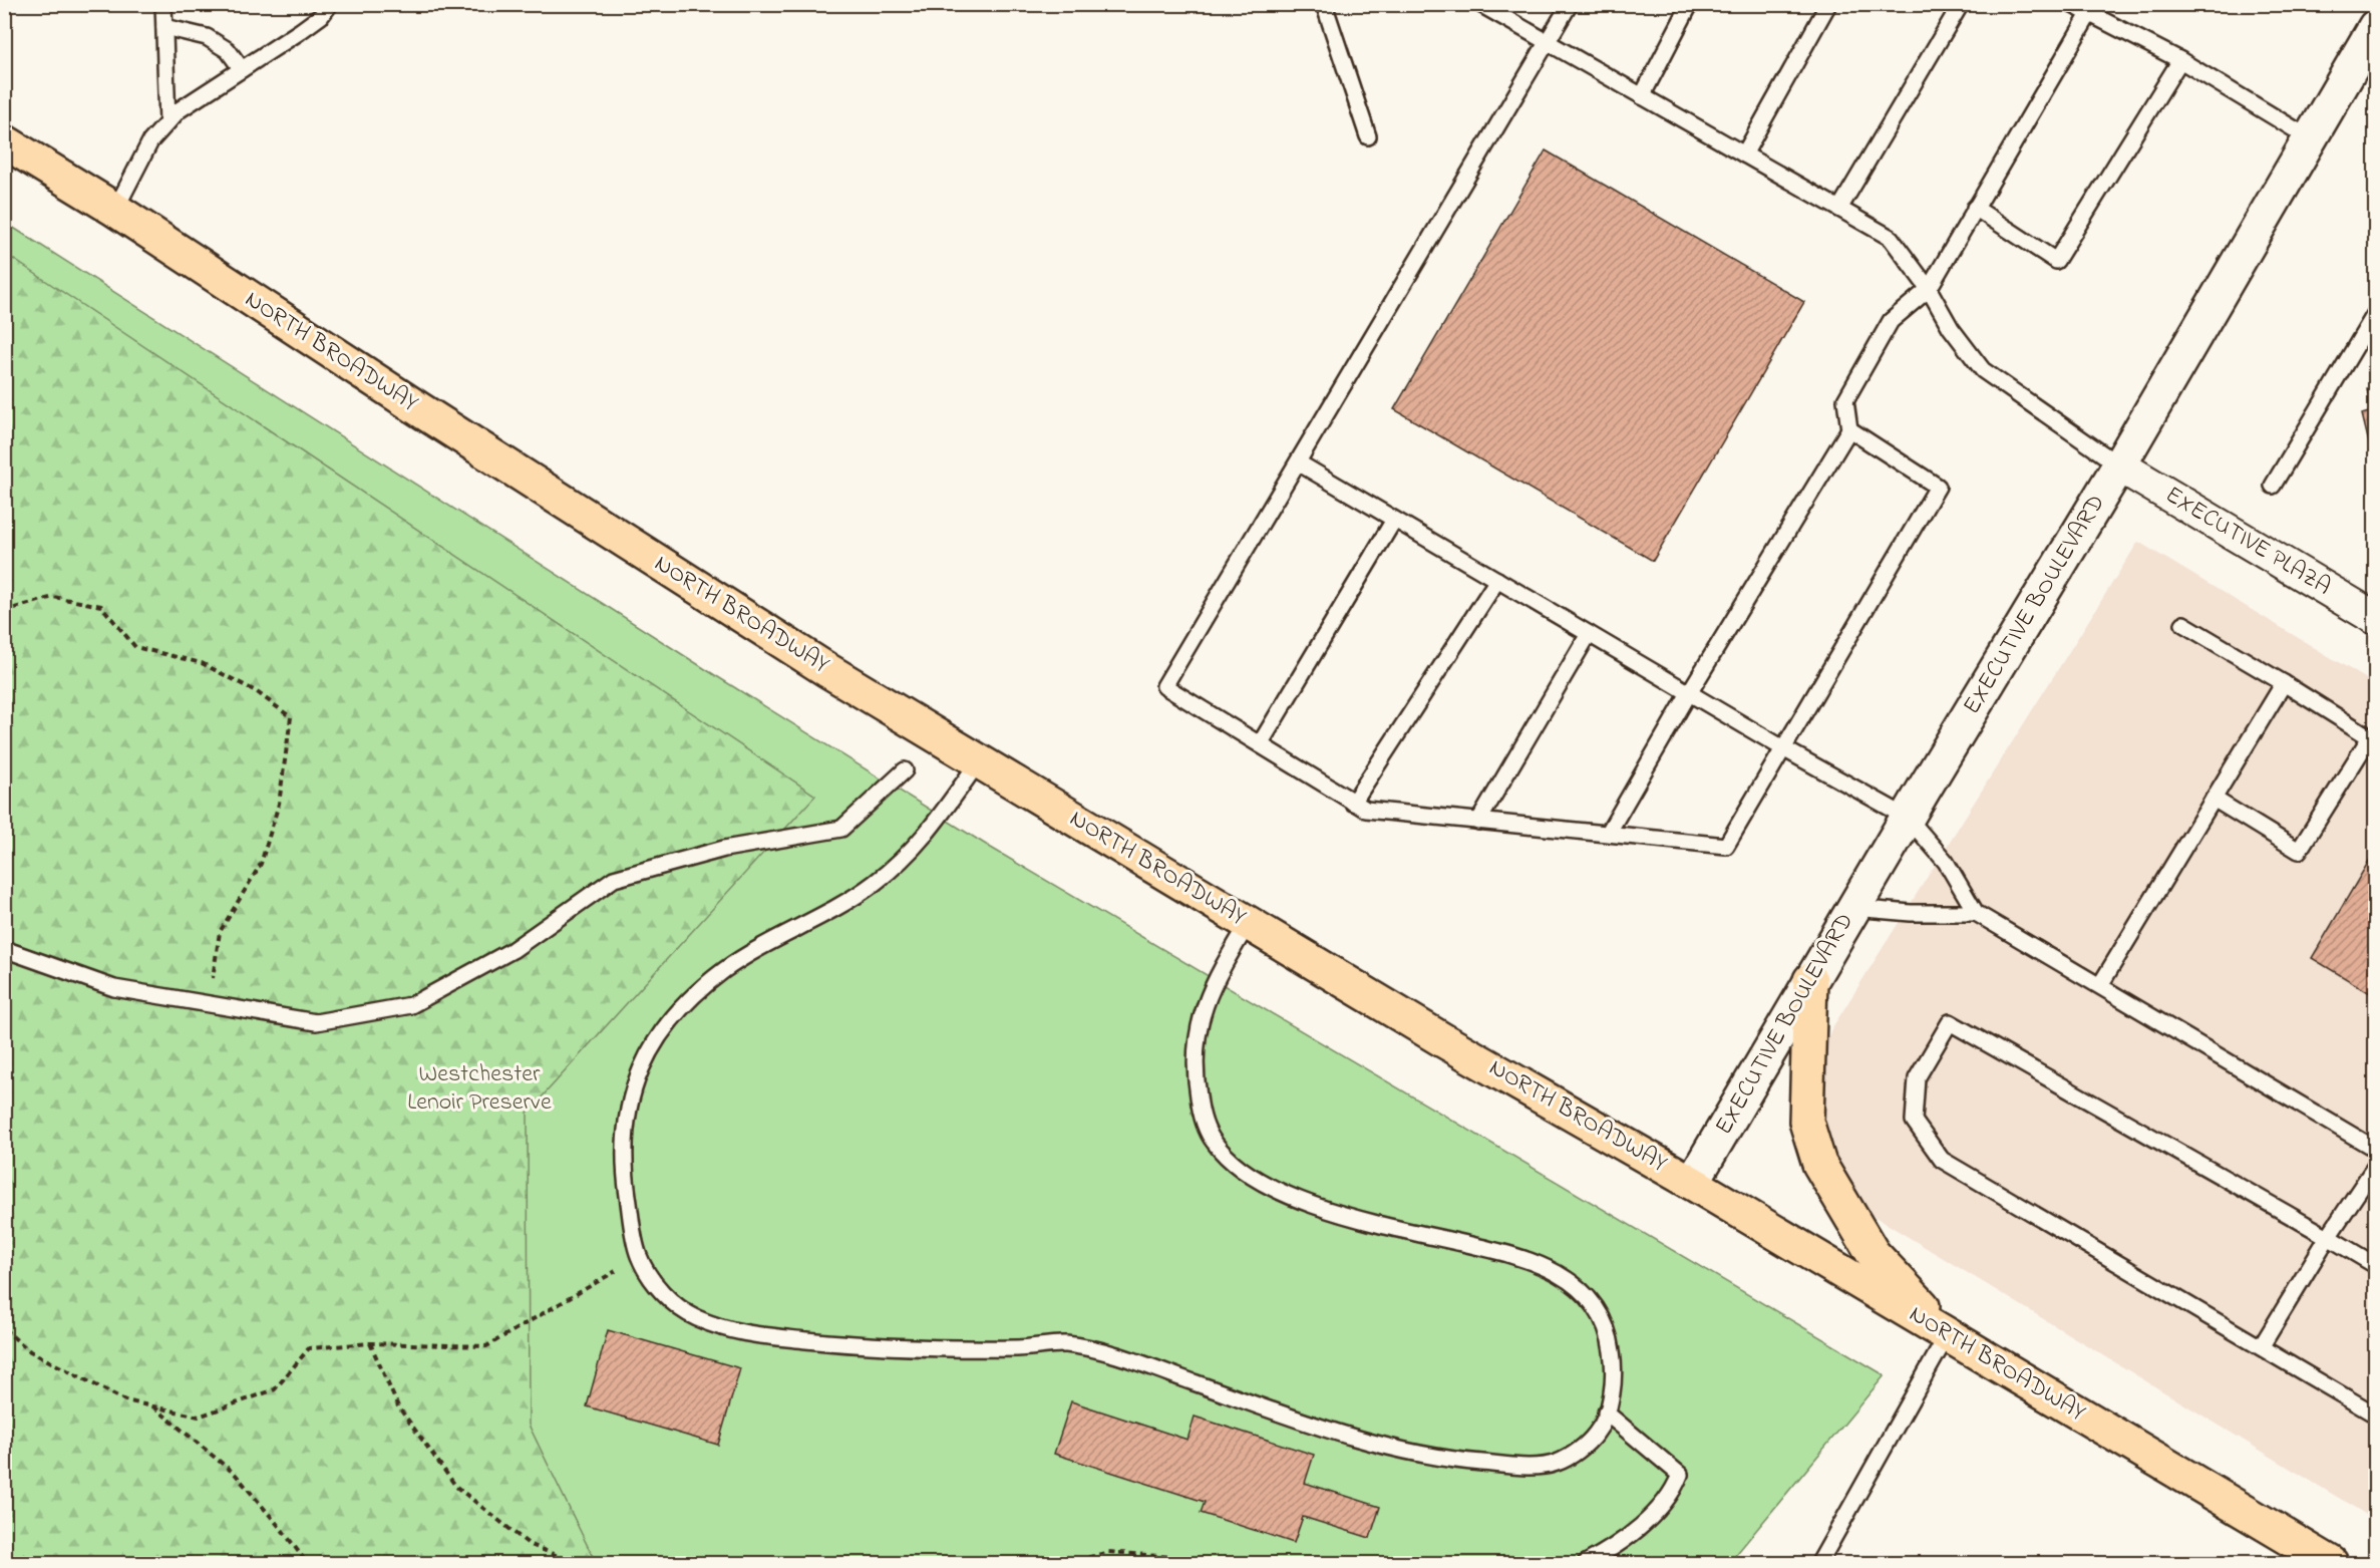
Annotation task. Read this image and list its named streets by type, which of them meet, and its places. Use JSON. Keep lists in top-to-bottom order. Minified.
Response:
{"streets":{"main road":["NORTH BROADWAY","EXECUTIVE BOULEVARD"],"street":["EXECUTIVE PLAZA"]},"crossings":[["NORTH BROADWAY","EXECUTIVE BOULEVARD"],["EXECUTIVE PLAZA","EXECUTIVE BOULEVARD"]],"parks":["Westchester Lenoir Preserve"]}
